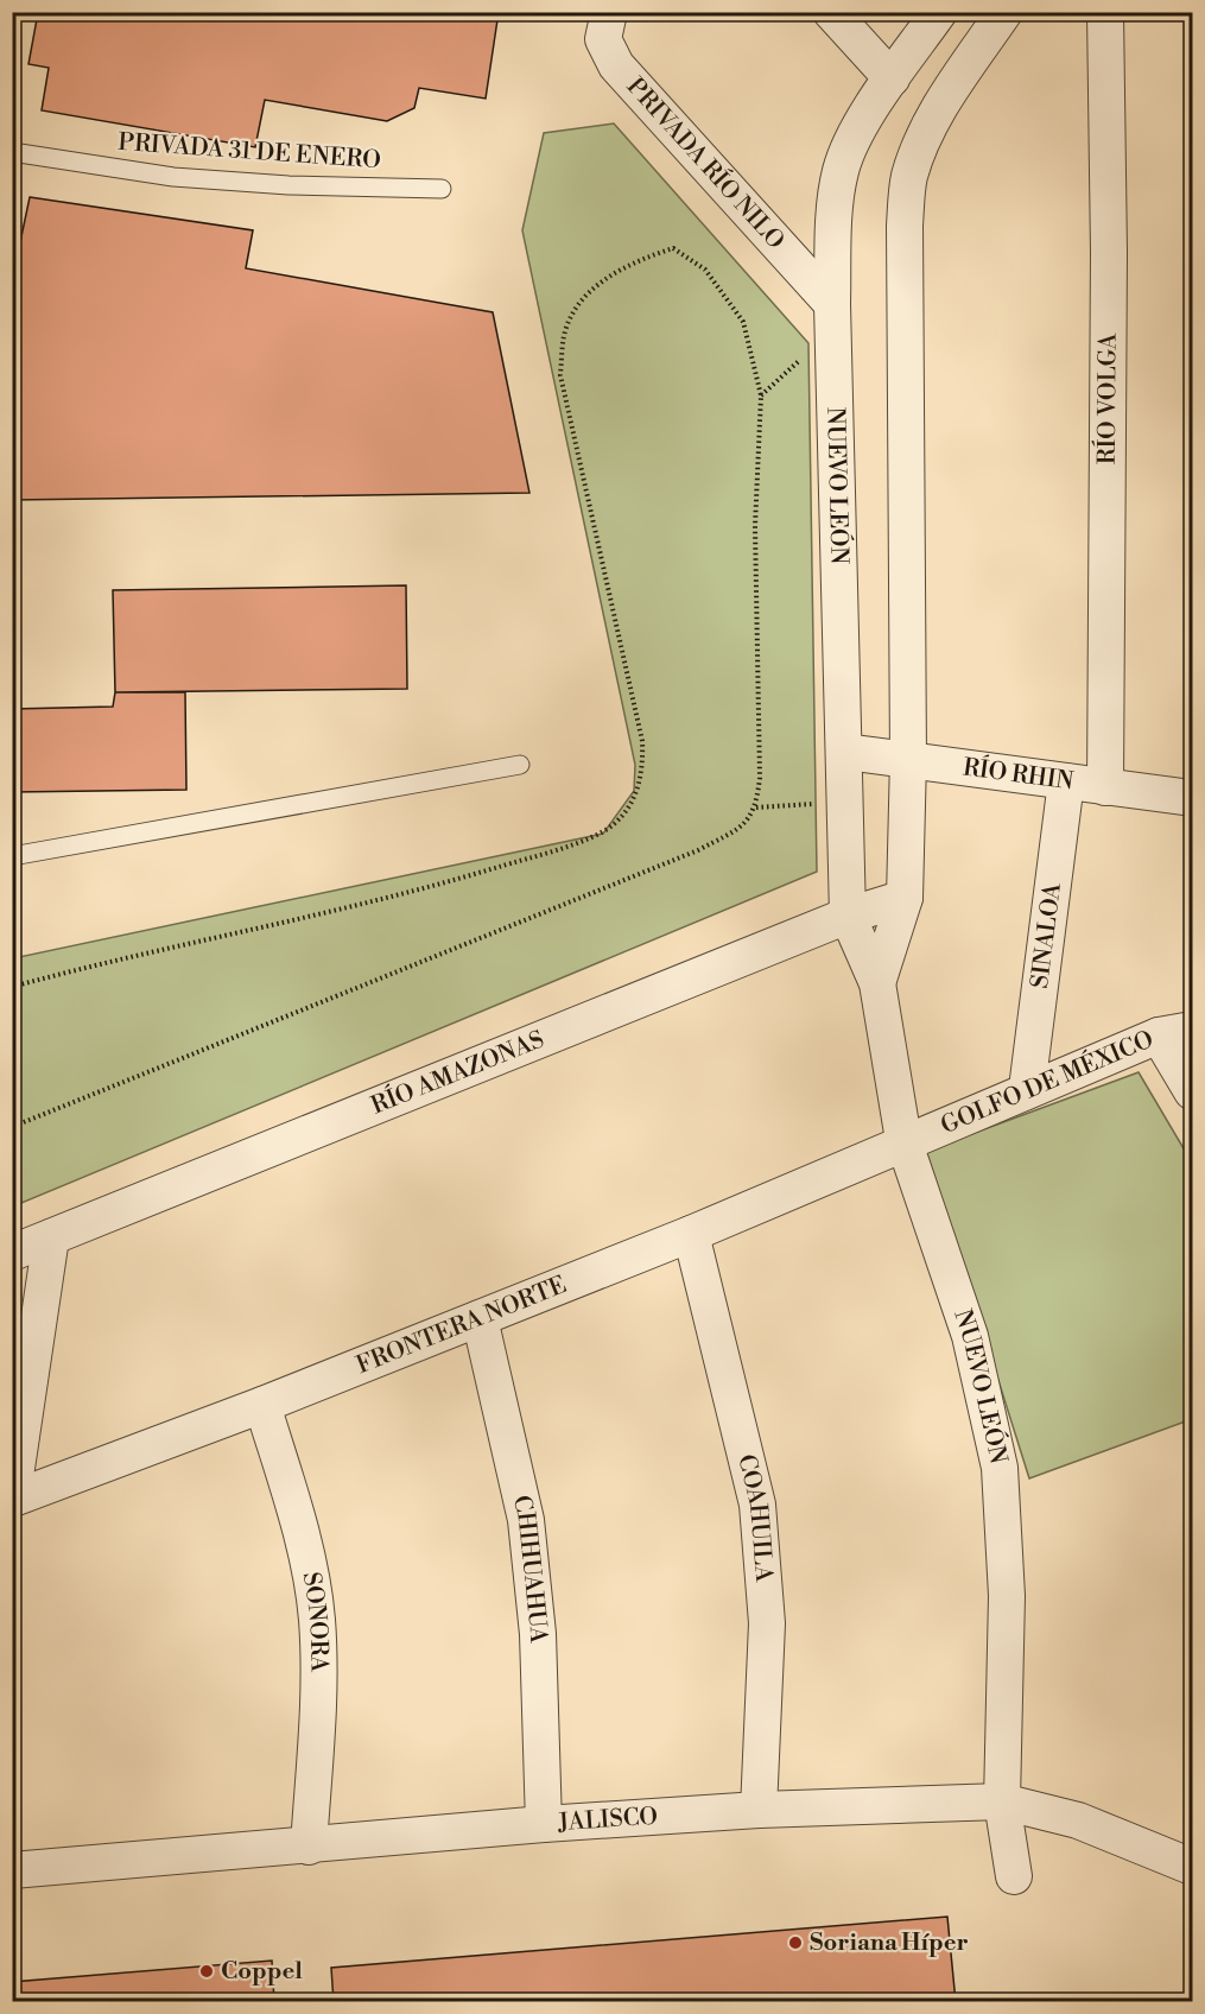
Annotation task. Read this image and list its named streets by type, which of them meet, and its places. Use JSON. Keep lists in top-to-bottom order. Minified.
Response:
{"streets":{"street":["PRIVADA RÍO NILO","RÍO VOLGA","NUEVO LEÓN","RÍO RHIN","SINALOA","RÍO AMAZONAS","GOLFO DE MÉXICO","FRONTERA NORTE","COAHUILA","CHIHUAHUA","SONORA","JALISCO"],"lane":["PRIVADA 31 DE ENERO"]},"crossings":[["PRIVADA RÍO NILO","NUEVO LEÓN"],["RÍO VOLGA","RÍO RHIN"],["NUEVO LEÓN","RÍO RHIN"],["NUEVO LEÓN","RÍO AMAZONAS"],["NUEVO LEÓN","GOLFO DE MÉXICO"],["NUEVO LEÓN","FRONTERA NORTE"],["NUEVO LEÓN","JALISCO"],["RÍO RHIN","SINALOA"],["SINALOA","GOLFO DE MÉXICO"],["GOLFO DE MÉXICO","FRONTERA NORTE"],["FRONTERA NORTE","COAHUILA"],["FRONTERA NORTE","CHIHUAHUA"],["FRONTERA NORTE","SONORA"],["COAHUILA","JALISCO"],["CHIHUAHUA","JALISCO"],["SONORA","JALISCO"]],"places":["Soriana Híper","Coppel"]}
